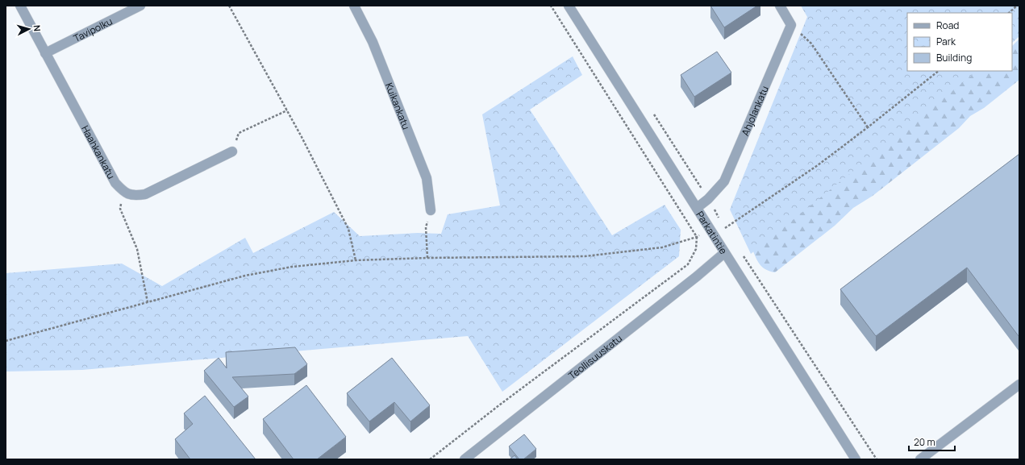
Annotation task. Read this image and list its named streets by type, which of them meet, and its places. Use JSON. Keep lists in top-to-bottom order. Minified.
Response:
{"streets":{"street":["Tavipolku","Kuikankatu","Ahjolankatu","Haahkankatu","Parkatintie","Teollisuuskatu"]},"crossings":[["Tavipolku","Haahkankatu"],["Ahjolankatu","Parkatintie"],["Parkatintie","Teollisuuskatu"]],"legend":["Road","Park","Building"],"scale_bar":"20 m","north":"right"}
